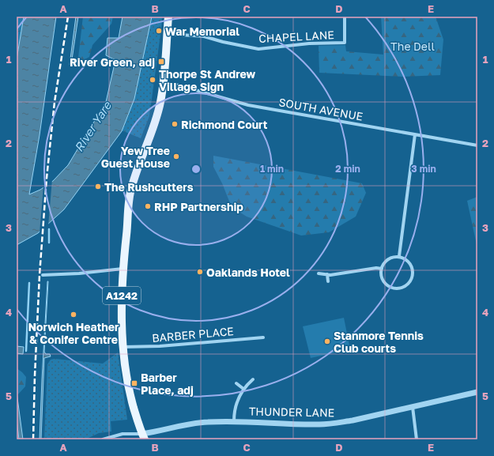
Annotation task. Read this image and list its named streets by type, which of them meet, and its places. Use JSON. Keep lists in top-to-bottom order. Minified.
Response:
{"streets":{"main road":["A1242"],"street":["CHAPEL LANE","SOUTH AVENUE","BARBER PLACE","THUNDER LANE"]},"crossings":[["CHAPEL LANE","A1242"],["SOUTH AVENUE","A1242"],["A1242","BARBER PLACE"],["A1242","THUNDER LANE"]],"water":["River Yare"],"parks":["The Dell"],"places":{"other":["War Memorial","Thorpe St Andrew Village Sign","Richmond Court","Yew Tree Guest House","The Rushcutters","RHP Partnership","Oaklands Hotel","Norwich Heather & Conifer Centre","Stanmore Tennis Club courts"],"transit":["River Green, adj","Barber Place, adj"]},"grid":{"columns":["A","B","C","D","E"],"rows":["1","2","3","4","5"]},"rings":["1 min","2 min","3 min"]}
